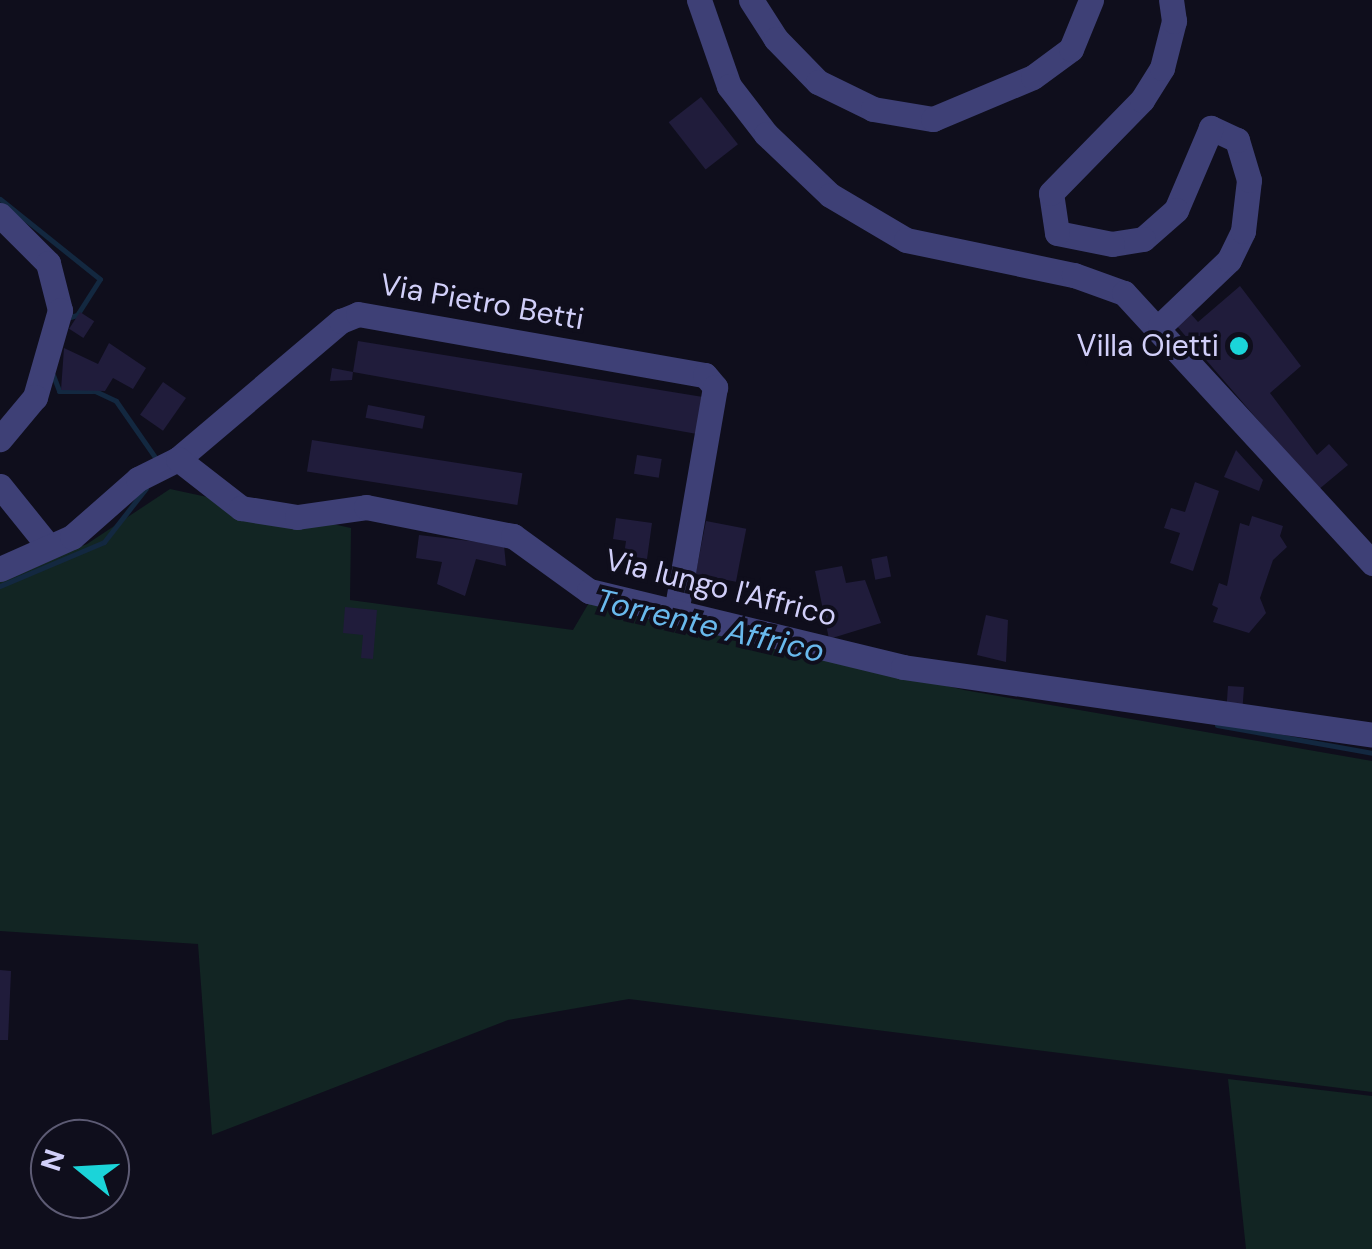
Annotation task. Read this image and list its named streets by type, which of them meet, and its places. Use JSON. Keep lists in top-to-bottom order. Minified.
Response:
{"streets":{"street":["Via Pietro Betti","Via lungo l'Affrico"]},"crossings":[["Via Pietro Betti","Via lungo l'Affrico"]],"water":["Torrente Affrico"],"places":["Villa Oietti"],"north":"left"}
